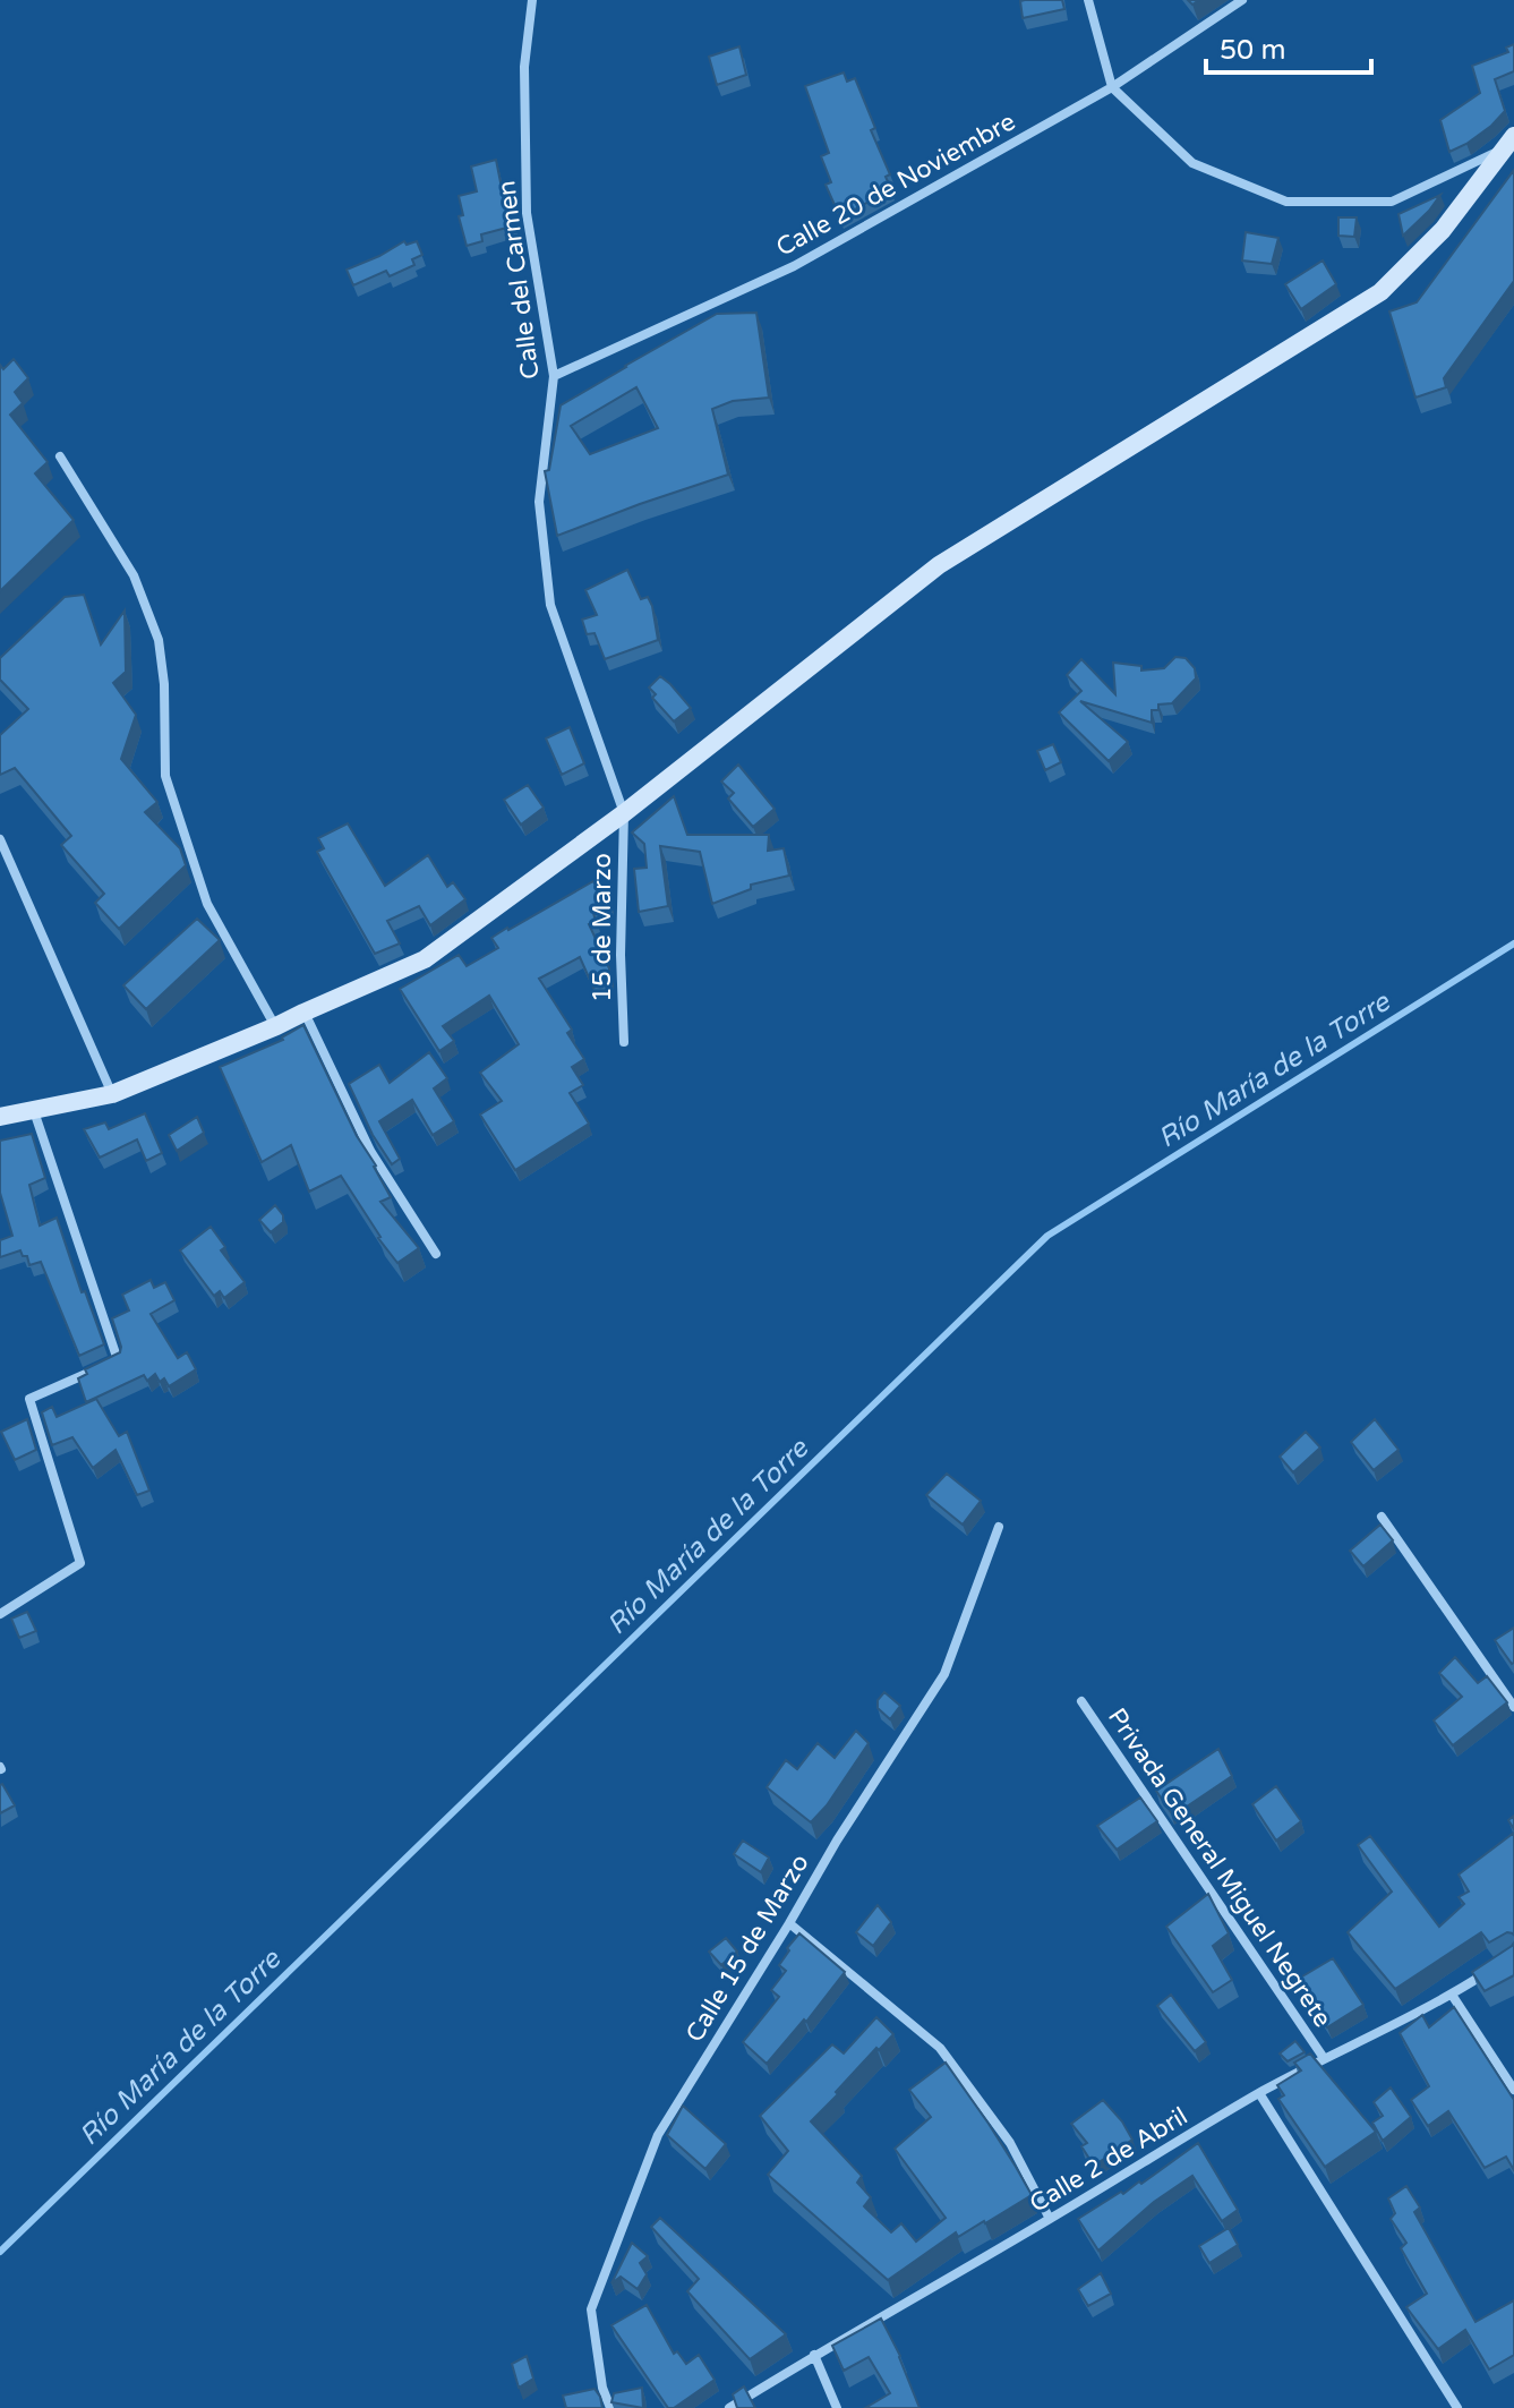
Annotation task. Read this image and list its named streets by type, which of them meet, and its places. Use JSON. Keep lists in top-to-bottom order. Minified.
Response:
{"streets":{"street":["Calle 20 de Noviembre","Calle del Carmen","15 de Marzo","Privada General Miguel Negrete","Calle 15 de Marzo","Calle 2 de Abril"]},"crossings":[["Calle 20 de Noviembre","Calle del Carmen"],["Calle del Carmen","15 de Marzo"],["Privada General Miguel Negrete","Calle 2 de Abril"]],"water":["Río María de la Torre"],"scale_bar":"50 m"}
